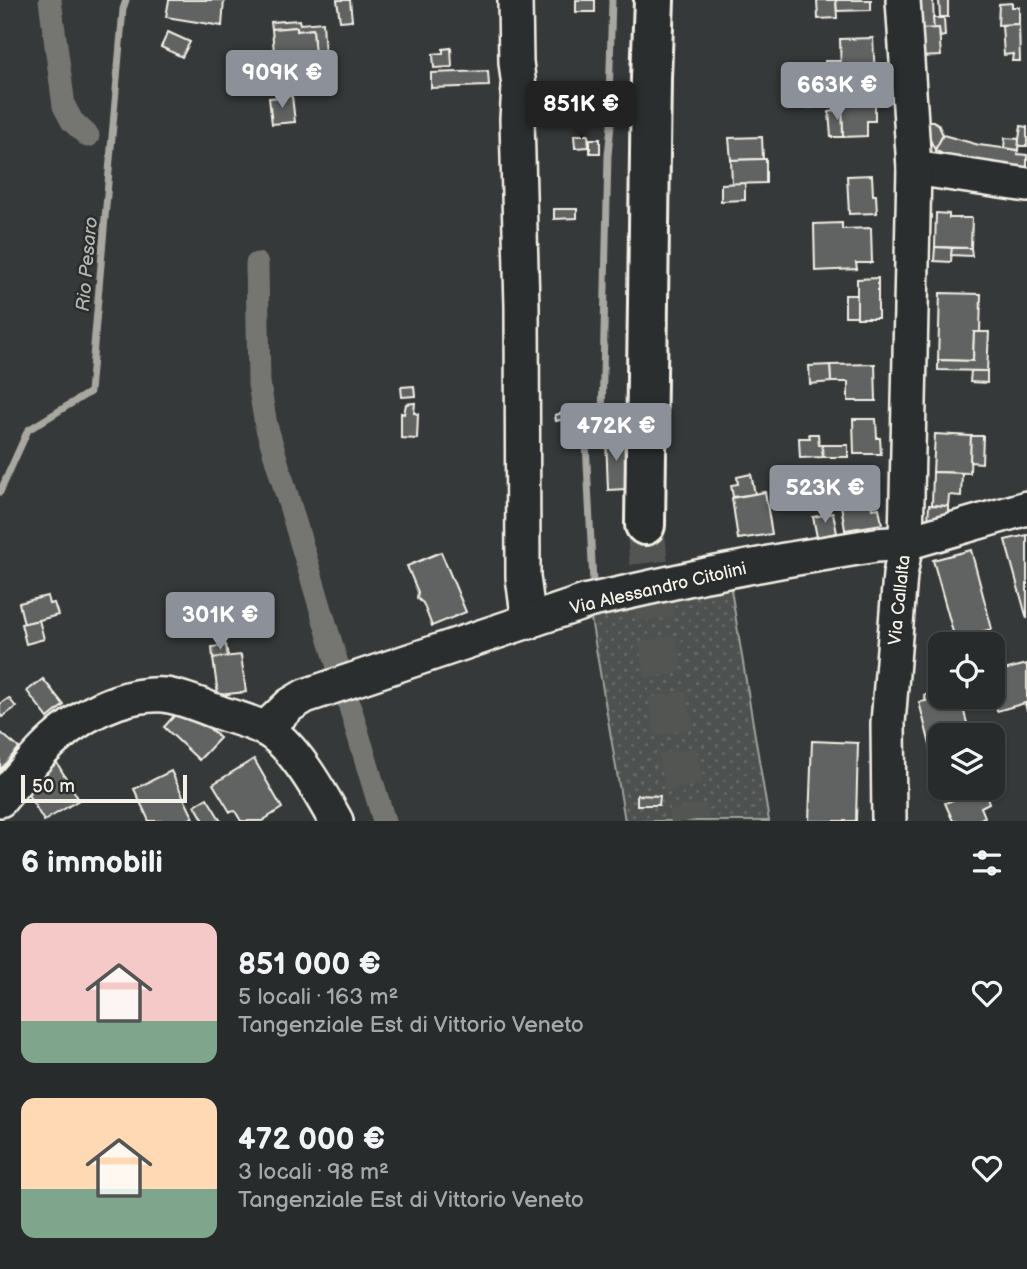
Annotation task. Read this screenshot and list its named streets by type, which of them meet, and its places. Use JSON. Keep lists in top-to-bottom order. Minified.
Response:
{"streets":{"street":["Via Alessandro Citolini","Via Callalta"]},"crossings":[["Via Alessandro Citolini","Via Callalta"]],"water":["Rio Pesaro"],"scale_bar":"50 m","page":{"price":["909K €","663K €","851K €","472K €","523K €","301K €"],"scale":"50 m","heading":"6 immobili","list":[{"name":"851 000 €","note":"5 locali · 163 m² · Tangenziale Est di Vittorio Veneto"},{"name":"472 000 €","note":"3 locali · 98 m² · Tangenziale Est di Vittorio Veneto"}]}}
